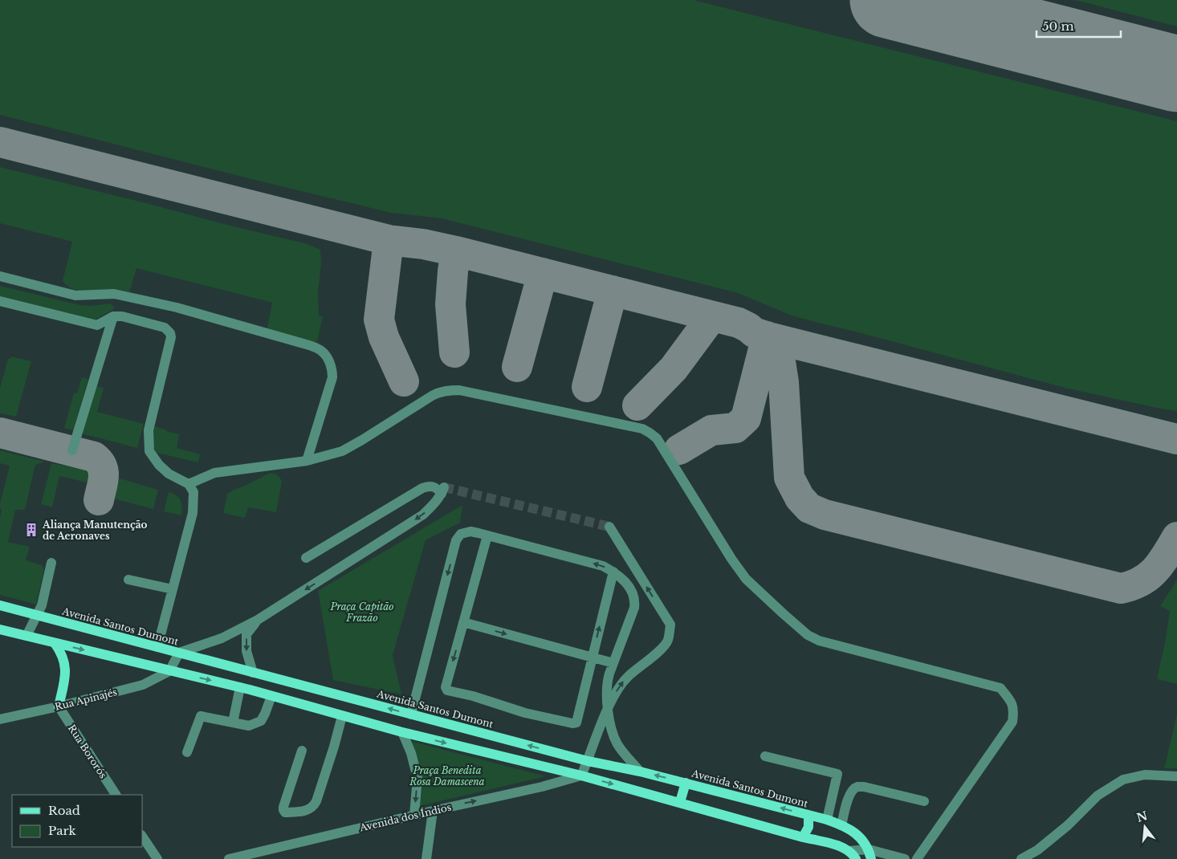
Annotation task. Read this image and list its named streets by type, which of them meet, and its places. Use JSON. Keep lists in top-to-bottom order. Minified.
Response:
{"streets":{"main road":["Avenida Santos Dumont"],"street":["Rua Apinajés","Rua Bororós","Avenida dos Índios"]},"crossings":[["Rua Apinajés","Rua Bororós"]],"one_way":["Avenida dos Índios"],"parks":["Praça Capitão Frazão","Praça Benedita Rosa Damascena"],"places":{"building":["Aliança Manutenção de Aeronaves"]},"legend":["Road","Park"],"scale_bar":"50 m","north":"top"}
